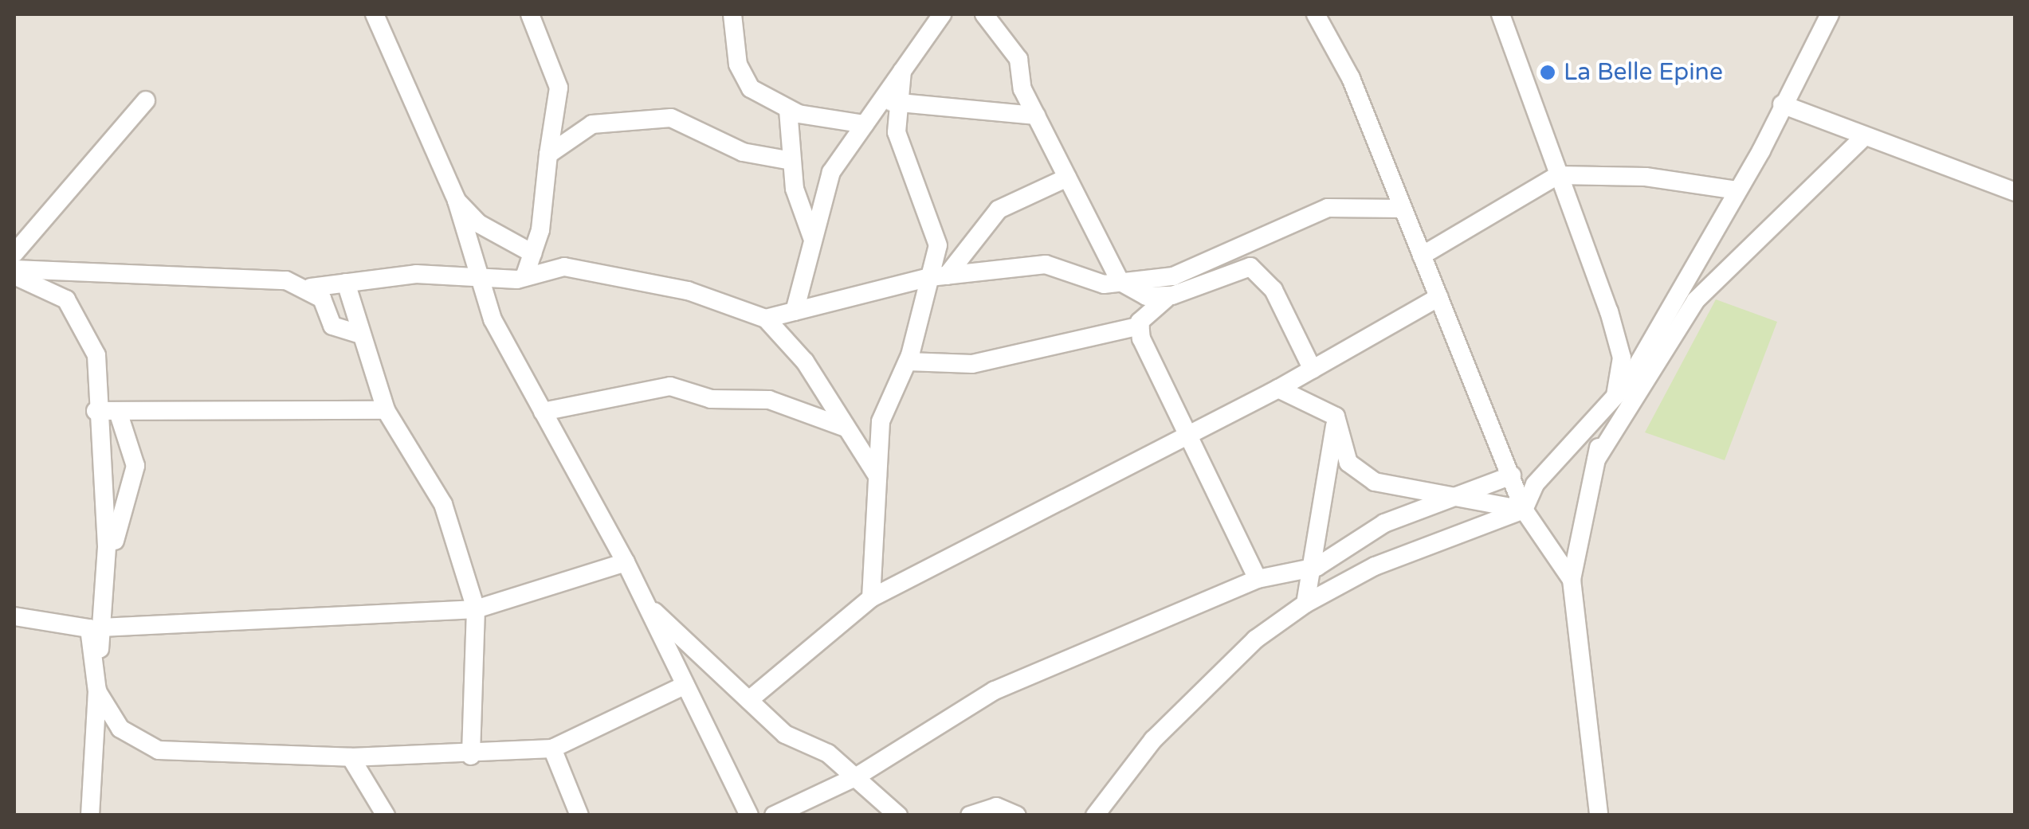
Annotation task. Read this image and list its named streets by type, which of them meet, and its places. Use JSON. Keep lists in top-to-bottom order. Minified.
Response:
{"places":["La Belle Epine"]}
